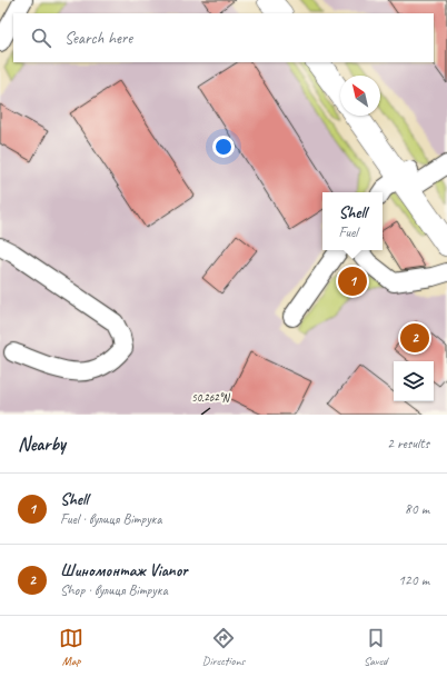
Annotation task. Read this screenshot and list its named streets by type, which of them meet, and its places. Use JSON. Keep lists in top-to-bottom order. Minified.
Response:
{"north":"top left","page":{"search":"Search here","popup":["Shell","Fuel"],"pins":["1","2"],"heading":["Nearby","2 results"],"list":[{"mark":"1","name":"Shell","note":"Fuel · вулиця Вітрука","value":"80 m"},{"mark":"2","name":"Шиномонтаж Vianor","note":"Shop · вулиця Вітрука","value":"120 m"}],"nav":["Map","Directions","Saved"]},"coordinates":["50.262°N"]}
